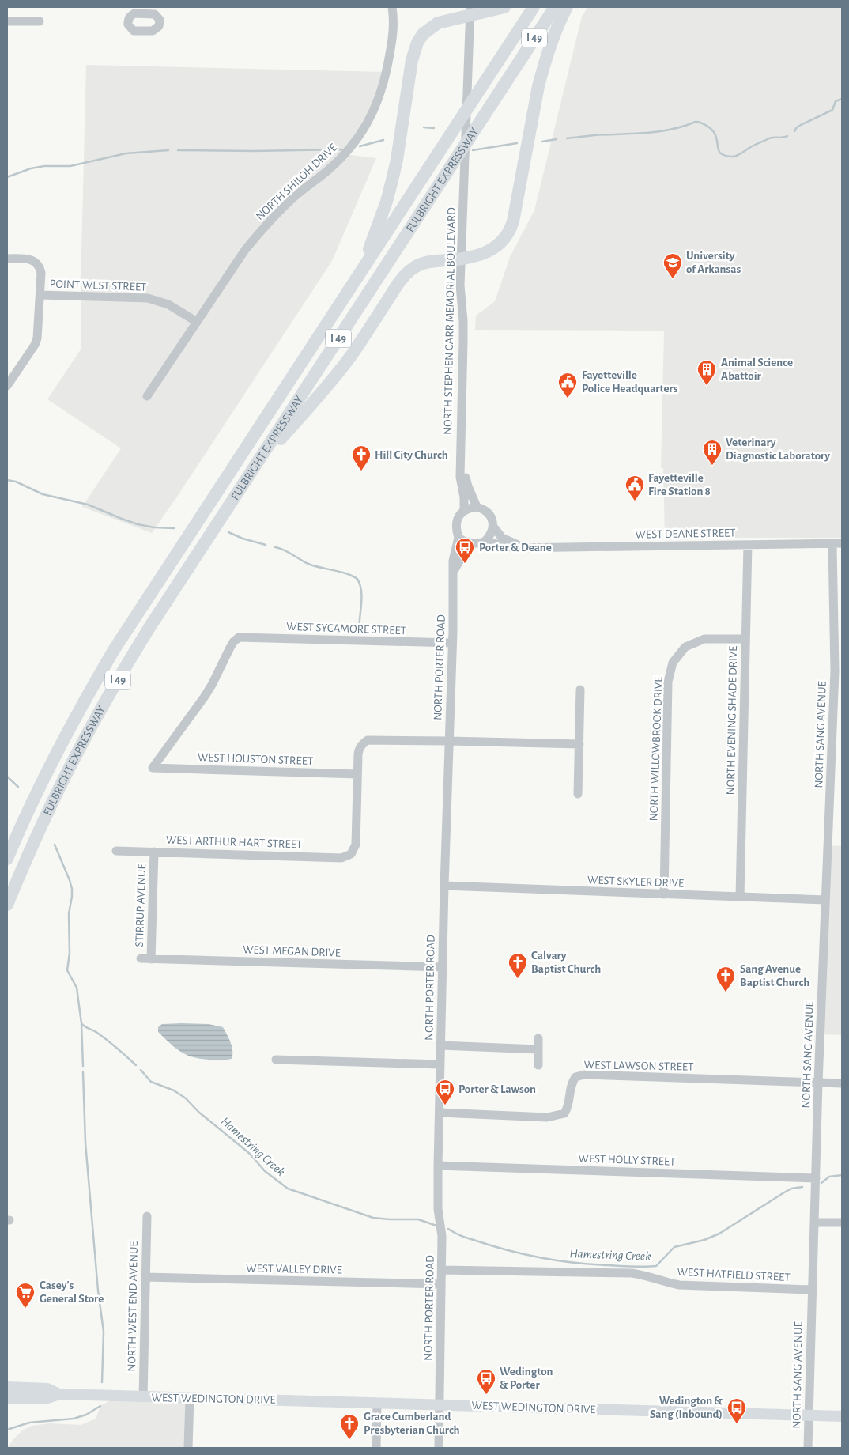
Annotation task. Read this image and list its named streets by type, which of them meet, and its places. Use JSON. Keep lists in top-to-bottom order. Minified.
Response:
{"streets":{"highway":["I 49","FULBRIGHT EXPRESSWAY"],"main road":["WEST WEDINGTON DRIVE"],"street":["NORTH SHILOH DRIVE","POINT WEST STREET","NORTH STEPHEN CARR MEMORIAL BOULEVARD","WEST DEANE STREET","WEST SYCAMORE STREET","NORTH PORTER ROAD","NORTH EVENING SHADE DRIVE","NORTH SANG AVENUE","NORTH WILLOWBROOK DRIVE","WEST HOUSTON STREET","WEST ARTHUR HART STREET","WEST SKYLER DRIVE","STIRRUP AVENUE","WEST MEGAN DRIVE","WEST LAWSON STREET","WEST HOLLY STREET","WEST VALLEY DRIVE","WEST HATFIELD STREET","NORTH WEST END AVENUE"]},"crossings":[["NORTH SHILOH DRIVE","POINT WEST STREET"],["NORTH STEPHEN CARR MEMORIAL BOULEVARD","WEST DEANE STREET"],["NORTH STEPHEN CARR MEMORIAL BOULEVARD","NORTH PORTER ROAD"],["WEST DEANE STREET","NORTH PORTER ROAD"],["WEST DEANE STREET","NORTH EVENING SHADE DRIVE"],["WEST DEANE STREET","NORTH SANG AVENUE"],["WEST SYCAMORE STREET","NORTH PORTER ROAD"],["WEST SYCAMORE STREET","WEST HOUSTON STREET"],["NORTH PORTER ROAD","WEST SKYLER DRIVE"],["NORTH PORTER ROAD","WEST MEGAN DRIVE"],["NORTH PORTER ROAD","WEST LAWSON STREET"],["NORTH PORTER ROAD","WEST HOLLY STREET"],["NORTH PORTER ROAD","WEST VALLEY DRIVE"],["NORTH PORTER ROAD","WEST HATFIELD STREET"],["NORTH PORTER ROAD","WEST WEDINGTON DRIVE"],["NORTH EVENING SHADE DRIVE","NORTH WILLOWBROOK DRIVE"],["NORTH EVENING SHADE DRIVE","WEST SKYLER DRIVE"],["NORTH SANG AVENUE","WEST SKYLER DRIVE"],["NORTH SANG AVENUE","WEST LAWSON STREET"],["NORTH SANG AVENUE","WEST HOLLY STREET"],["NORTH SANG AVENUE","WEST HATFIELD STREET"],["NORTH SANG AVENUE","WEST WEDINGTON DRIVE"],["NORTH WILLOWBROOK DRIVE","WEST SKYLER DRIVE"],["WEST HOUSTON STREET","WEST ARTHUR HART STREET"],["WEST ARTHUR HART STREET","STIRRUP AVENUE"],["STIRRUP AVENUE","WEST MEGAN DRIVE"],["WEST VALLEY DRIVE","NORTH WEST END AVENUE"],["NORTH WEST END AVENUE","WEST WEDINGTON DRIVE"]],"water":["Hamestring Creek"],"places":{"school or university":["University of Arkansas"],"building":["Animal Science Abattoir","Veterinary Diagnostic Laboratory"],"public building":["Fayetteville Police Headquarters","Fayetteville Fire Station 8"],"church":["Hill City Church","Calvary Baptist Church","Sang Avenue Baptist Church","Grace Cumberland Presbyterian Church"],"bus stop":["Porter & Deane","Porter & Lawson","Wedington & Porter","Wedington & Sang (Inbound)"],"supermarket":["Casey's General Store"]}}
